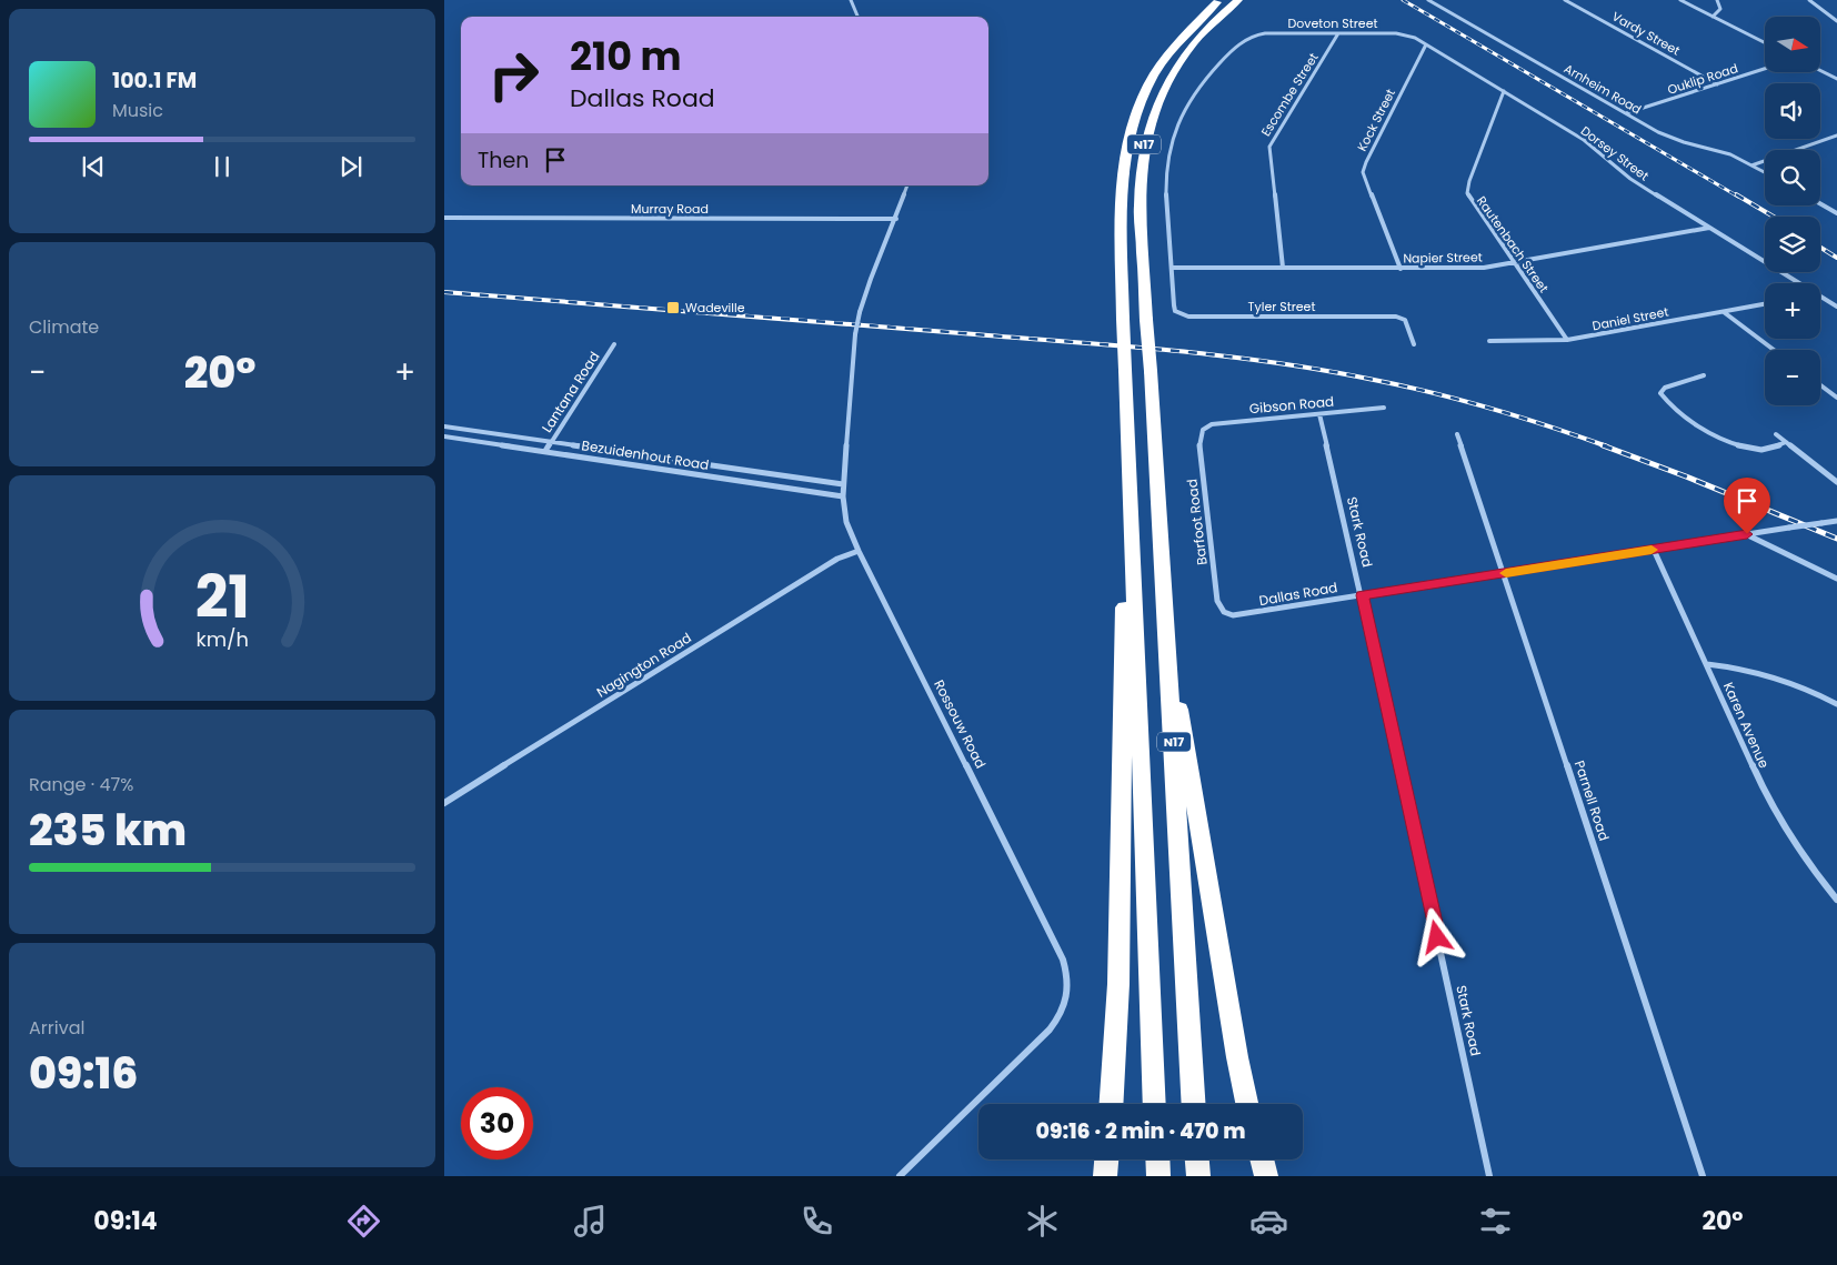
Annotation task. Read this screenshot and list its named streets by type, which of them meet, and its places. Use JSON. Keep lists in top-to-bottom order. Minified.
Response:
{"streets":{"highway":["N17"],"street":["Doveton Street","Vardy Street","Ouklip Road","Arnheim Road","Escombe Street","Kock Street","Dorsey Street","Murray Road","Rautenbach Street","Napier Street","Tyler Street","Daniel Street","Lantana Road","Gibson Road","Bezuidenhout Road","Barfoot Road","Stark Road","Dallas Road","Nagington Road","Rossouw Road","Karen Avenue","Parnell Road"]},"crossings":[["Doveton Street","Escombe Street"],["Doveton Street","Dorsey Street"],["Doveton Street","Napier Street"],["Doveton Street","Tyler Street"],["Vardy Street","Ouklip Road"],["Ouklip Road","Arnheim Road"],["Escombe Street","Napier Street"],["Kock Street","Dorsey Street"],["Kock Street","Napier Street"],["Dorsey Street","Rautenbach Street"],["Dorsey Street","Napier Street"],["Murray Road","Rossouw Road"],["Rautenbach Street","Napier Street"],["Rautenbach Street","Daniel Street"],["Napier Street","Tyler Street"],["Lantana Road","Bezuidenhout Road"],["Gibson Road","Barfoot Road"],["Gibson Road","Stark Road"],["Bezuidenhout Road","Rossouw Road"],["Barfoot Road","Dallas Road"],["Stark Road","Dallas Road"],["Dallas Road","Karen Avenue"],["Dallas Road","Parnell Road"],["Nagington Road","Rossouw Road"]],"places":{"transit":["Wadeville"]},"north":"right","page":{"map_buttons":["+","−"],"turn":["210 m","Dallas Road"],"song":["100.1 FM","Music"],"then":"Then","tile":["Climate",["Range · 47%","235 km"],["Arrival","09:16"]],"heat":["−","20°","+"],"limit":"30","trip":"09:16 · 2 min · 470 m","tabs":["09:14","20°"],"gauge":["21","km/h"]}}
